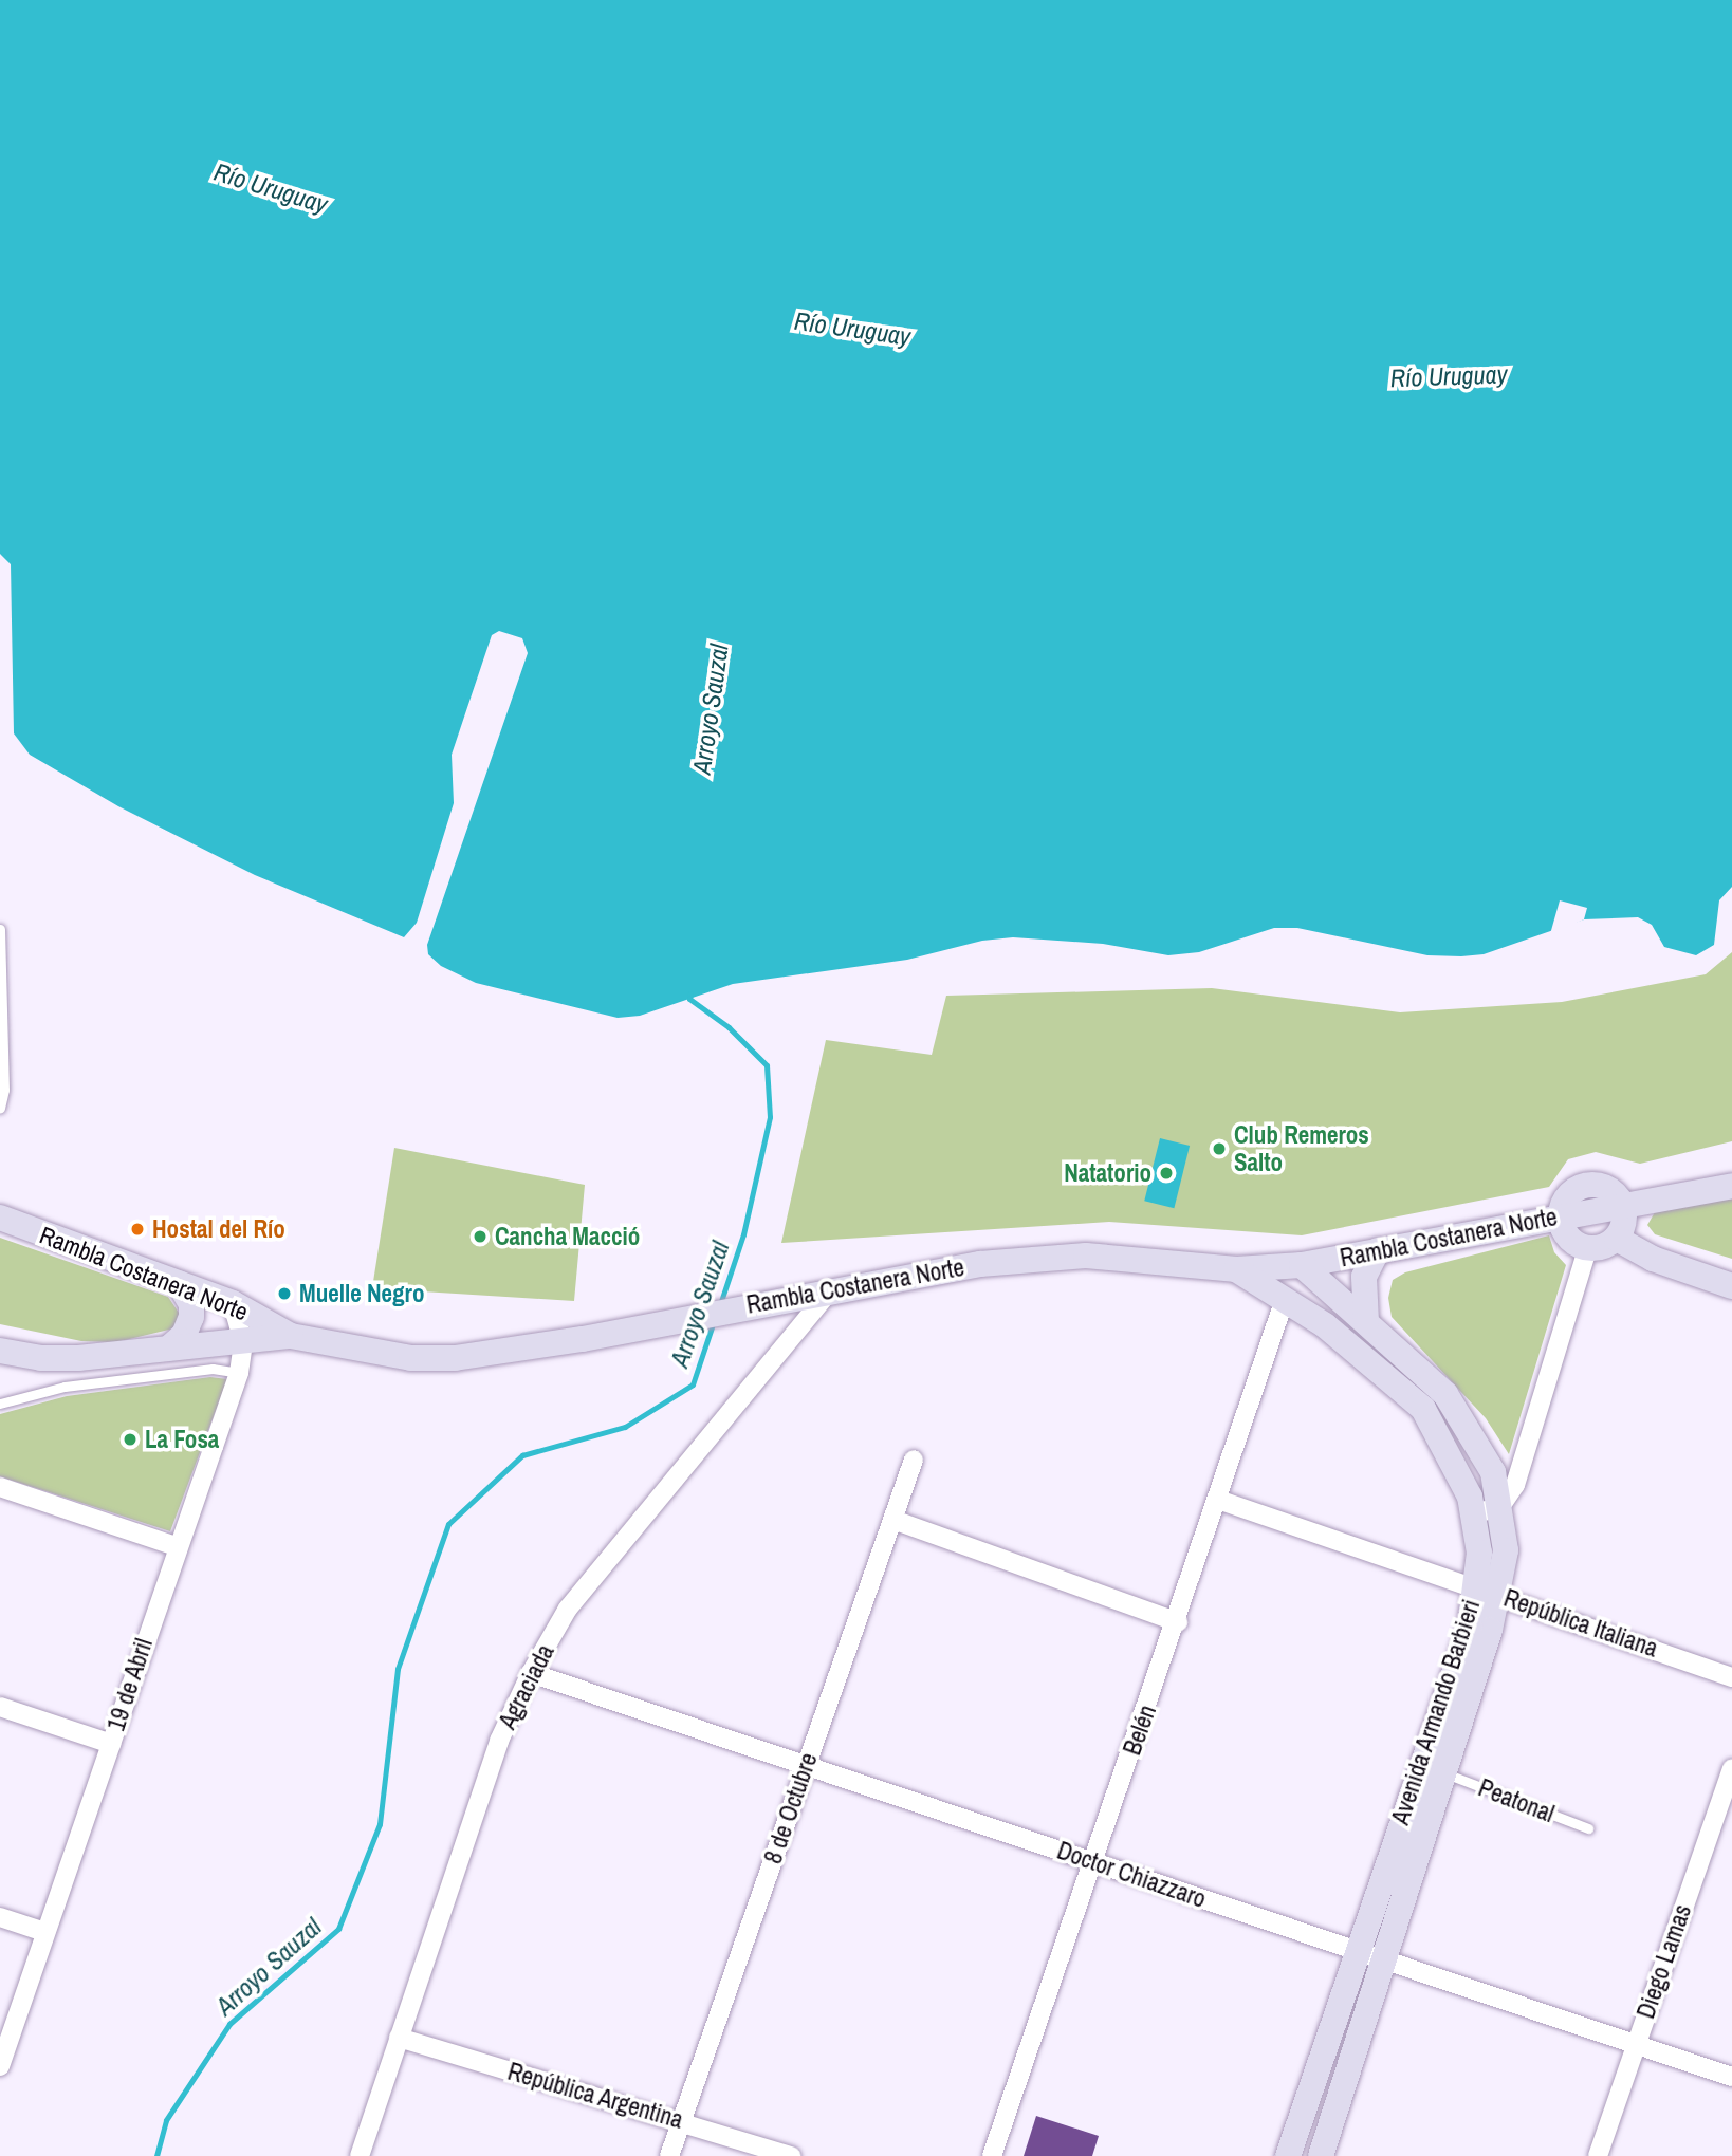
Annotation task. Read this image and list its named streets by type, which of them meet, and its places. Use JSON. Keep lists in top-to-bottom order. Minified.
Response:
{"streets":{"street":["Rambla Costanera Norte","República Italiana","19 de Abril","Agraciada","Avenida Armando Barbieri","Belén","8 de Octubre","Doctor Chiazzaro","Diego Lamas","República Argentina"],"lane":["Peatonal"]},"crossings":[["Rambla Costanera Norte","19 de Abril"],["Rambla Costanera Norte","Agraciada"],["Rambla Costanera Norte","Avenida Armando Barbieri"],["República Italiana","Avenida Armando Barbieri"],["República Italiana","Belén"],["Agraciada","Doctor Chiazzaro"],["Agraciada","República Argentina"],["Avenida Armando Barbieri","Belén"],["Avenida Armando Barbieri","Peatonal"],["Avenida Armando Barbieri","Doctor Chiazzaro"],["Belén","Doctor Chiazzaro"],["8 de Octubre","Doctor Chiazzaro"],["8 de Octubre","República Argentina"],["Doctor Chiazzaro","Diego Lamas"]],"water":["Río Uruguay","Arroyo Sauzal"],"places":["Club Remeros Salto","Natatorio","Hostal del Río","Cancha Macció","Muelle Negro","La Fosa"]}
